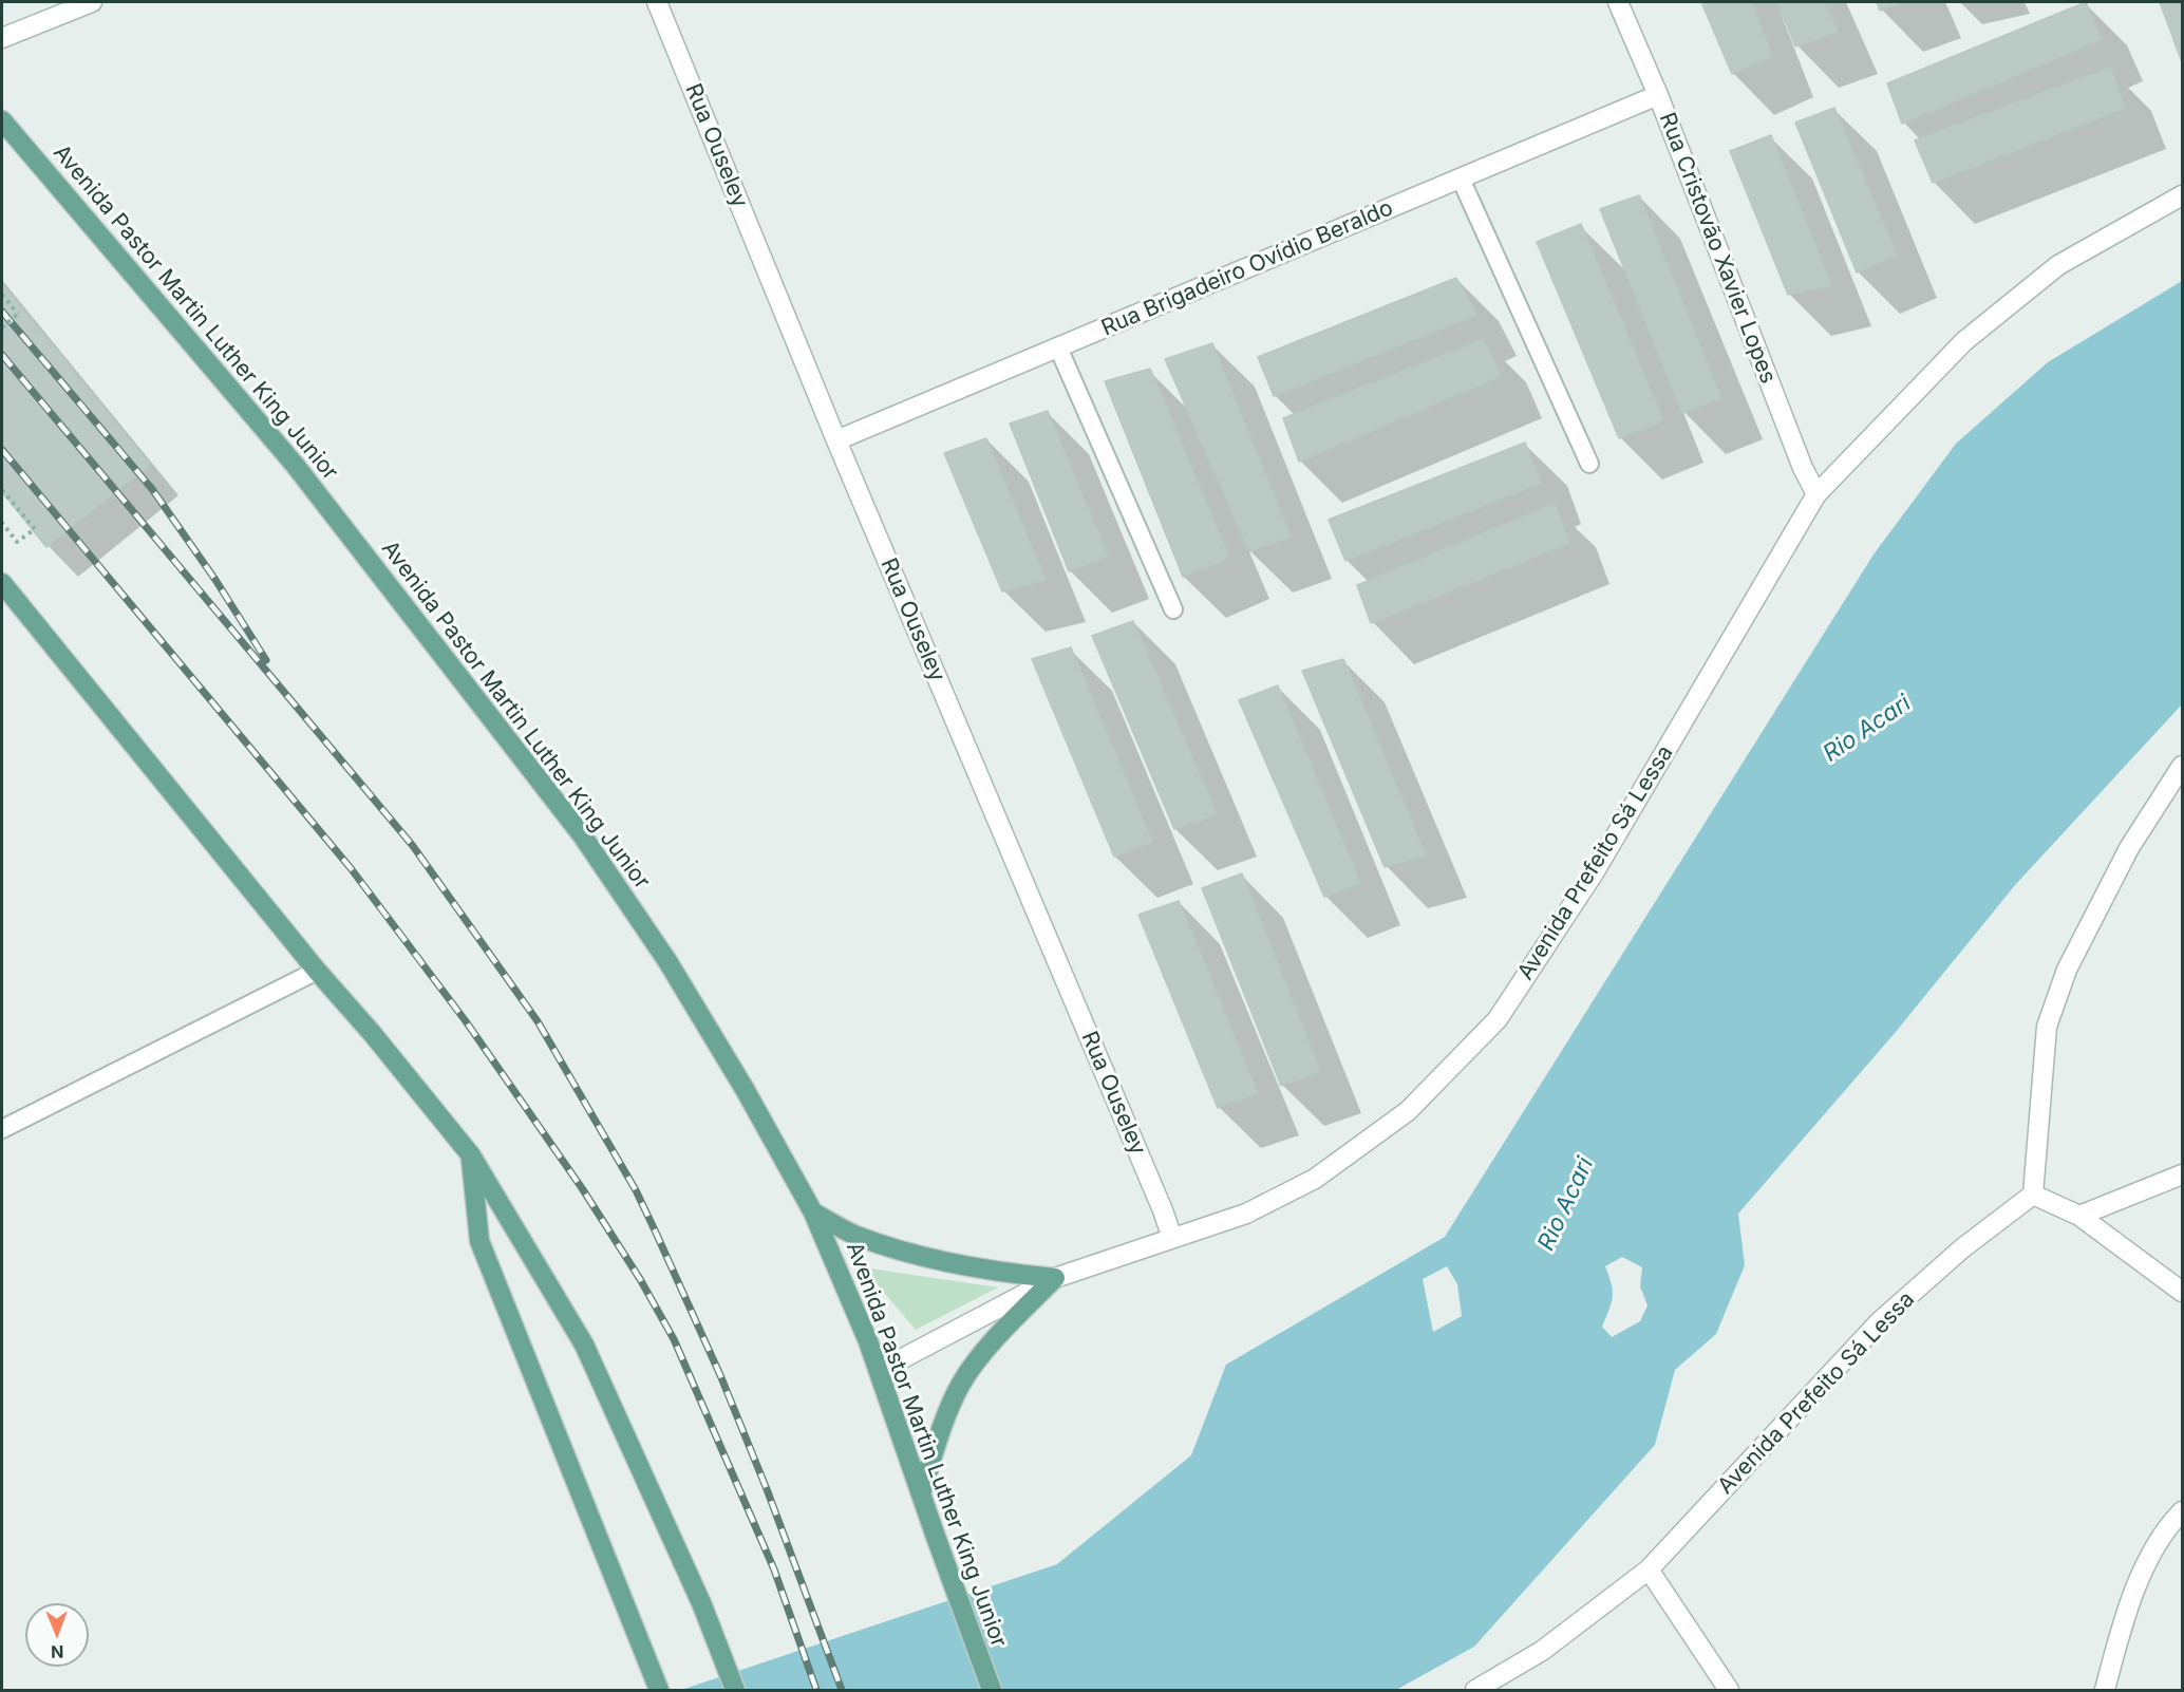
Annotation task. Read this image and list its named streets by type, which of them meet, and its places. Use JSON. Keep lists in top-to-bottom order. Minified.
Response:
{"streets":{"main road":["Avenida Pastor Martin Luther King Junior"],"street":["Rua Ouseley","Rua Cristovão Xavier Lopes","Rua Brigadeiro Ovídio Beraldo","Avenida Prefeito Sá Lessa"]},"crossings":[["Rua Ouseley","Rua Brigadeiro Ovídio Beraldo"],["Rua Ouseley","Avenida Prefeito Sá Lessa"],["Rua Cristovão Xavier Lopes","Rua Brigadeiro Ovídio Beraldo"],["Rua Cristovão Xavier Lopes","Avenida Prefeito Sá Lessa"],["Avenida Pastor Martin Luther King Junior","Avenida Prefeito Sá Lessa"]],"water":["Rio Acari"],"north":"bottom"}
